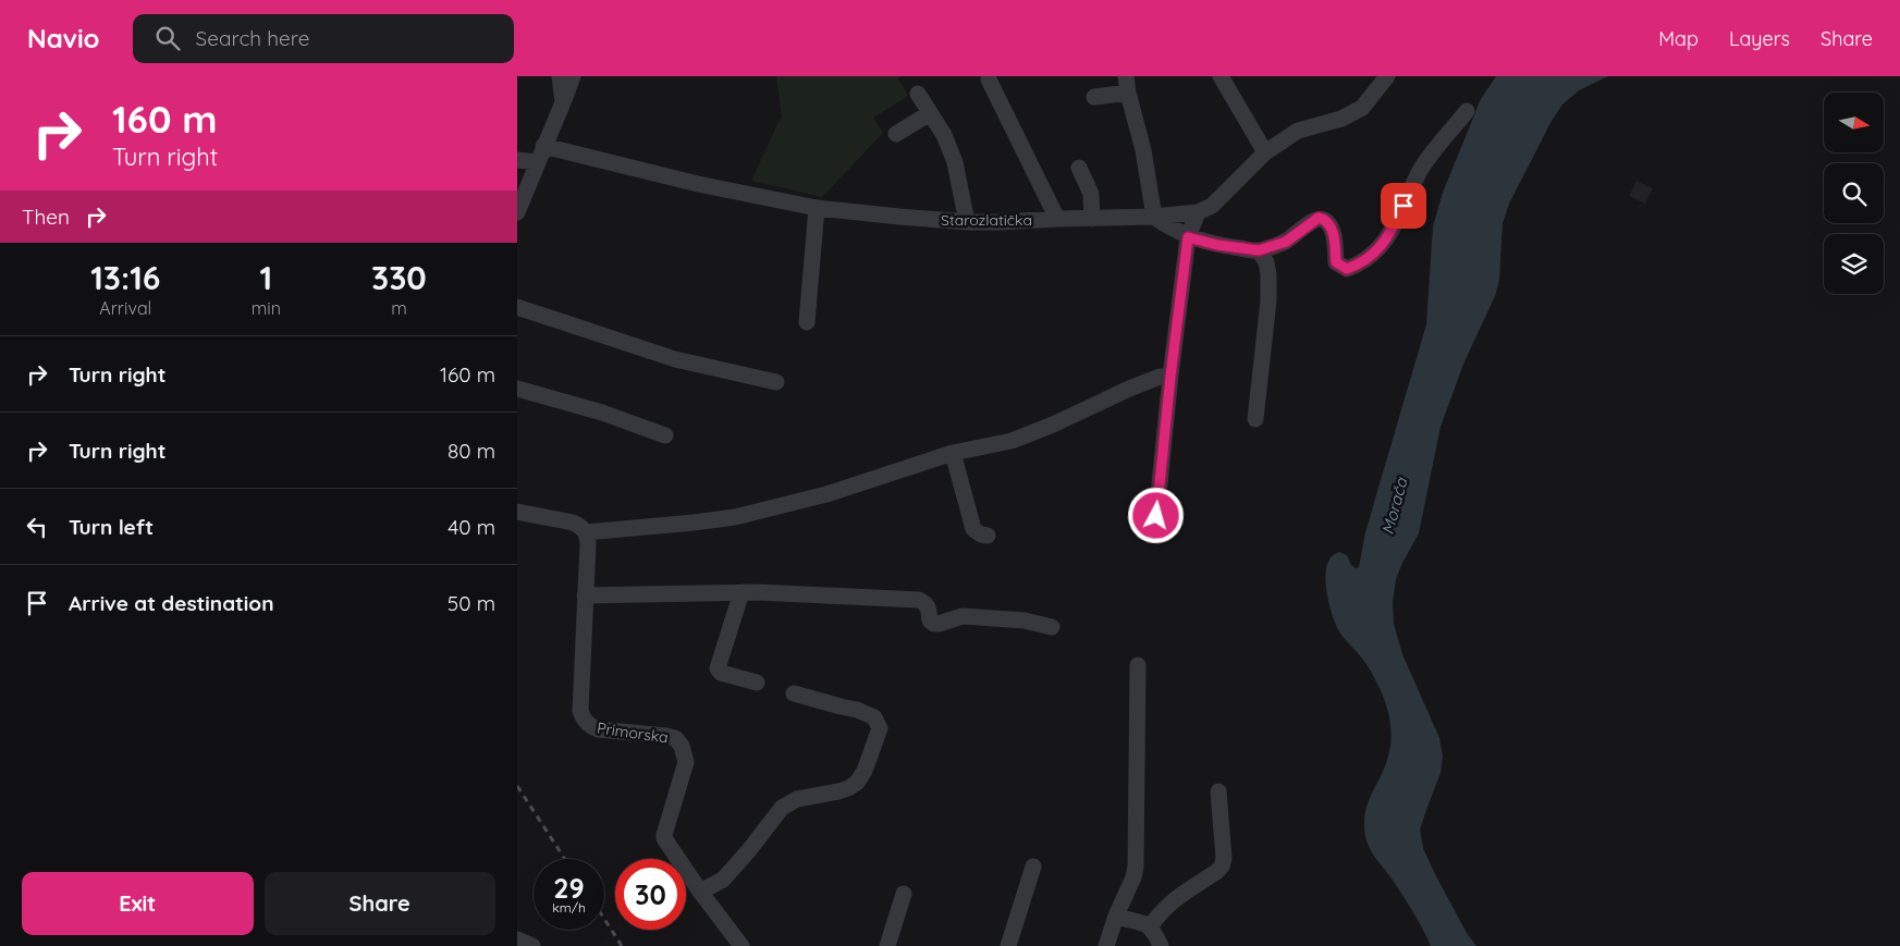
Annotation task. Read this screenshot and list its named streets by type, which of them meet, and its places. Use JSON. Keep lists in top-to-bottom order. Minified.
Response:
{"streets":{"street":["Starozlatička","Primorska"]},"water":["Morača"],"north":"right","page":{"header":"Navio","search":"Search here","nav":["Map","Layers","Share"],"turn":["160 m","Turn right"],"then":"Then","eta":["13:16","Arrival","1","min","330","m"],"list":[{"name":"Turn right","value":"160 m"},{"name":"Turn right","value":"80 m"},{"name":"Turn left","value":"40 m"},{"name":"Arrive at destination","value":"50 m"}],"speed":"29 km/h","limit":"30","buttons":["Exit","Share"]}}
